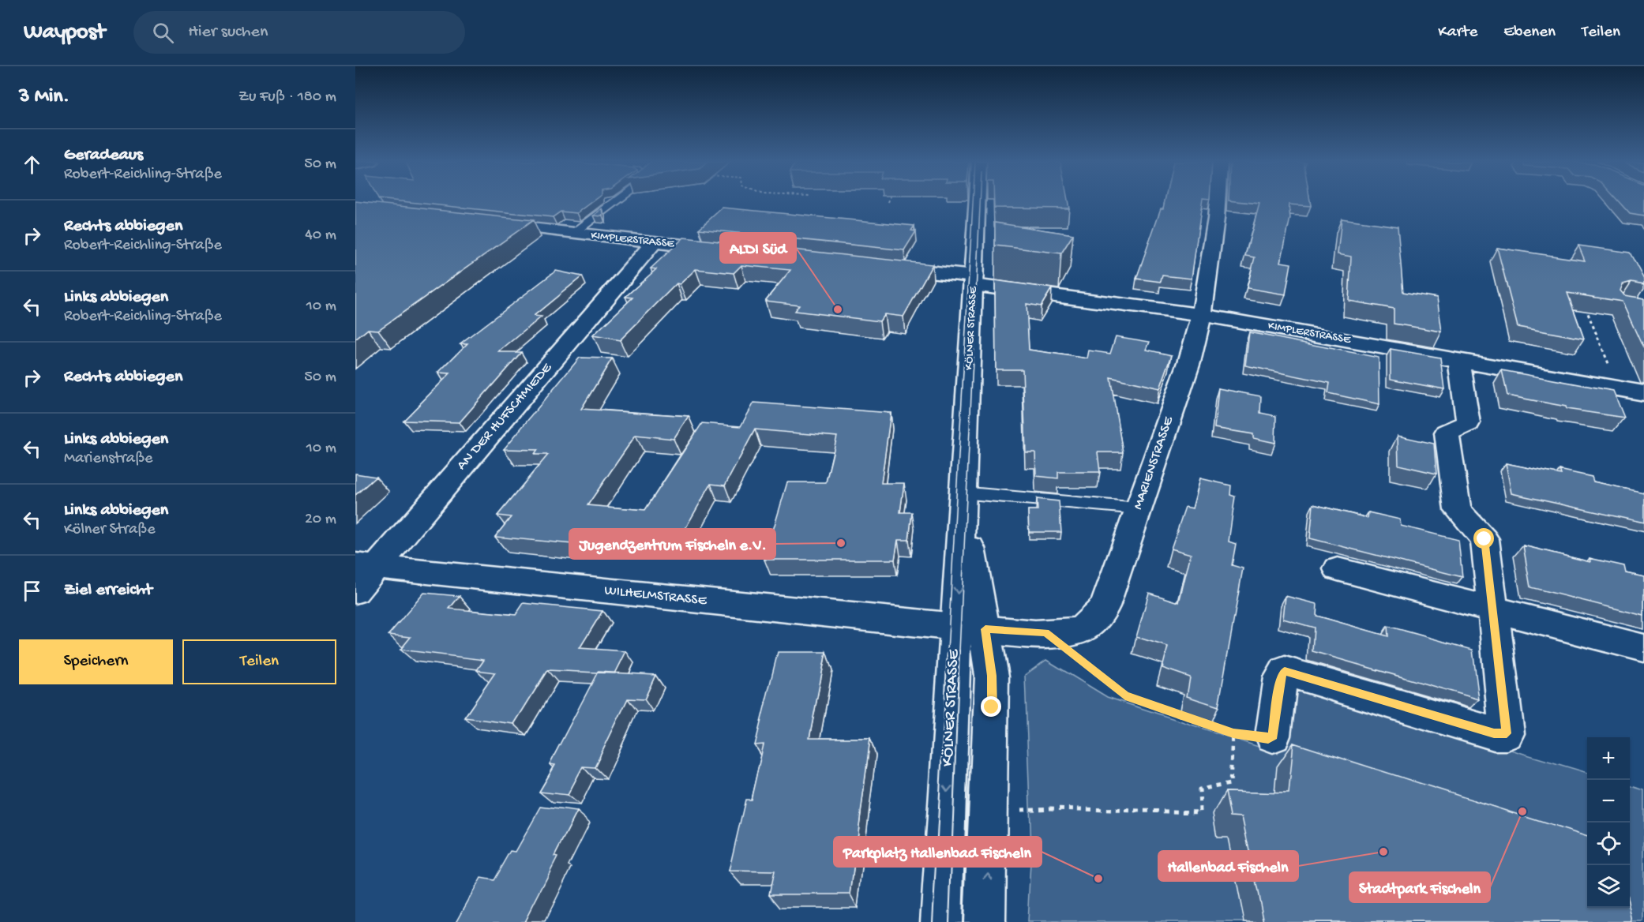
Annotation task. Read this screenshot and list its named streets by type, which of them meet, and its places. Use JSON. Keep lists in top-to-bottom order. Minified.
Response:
{"streets":{"street":["KIMPLERSTRASSE","KÖLNER STRASSE","AN DER HUFSCHMIEDE","MARIENSTRASSE","WILHELMSTRASSE"]},"crossings":[["KIMPLERSTRASSE","KÖLNER STRASSE"],["KIMPLERSTRASSE","AN DER HUFSCHMIEDE"],["KIMPLERSTRASSE","MARIENSTRASSE"],["KÖLNER STRASSE","MARIENSTRASSE"],["KÖLNER STRASSE","WILHELMSTRASSE"],["AN DER HUFSCHMIEDE","WILHELMSTRASSE"],["MARIENSTRASSE","WILHELMSTRASSE"]],"places":["ALDI Süd","Jugendzentrum Fischeln e.V.","Stadtpark Fischeln","Hallenbad Fischeln","Parkplatz Hallenbad Fischeln"],"page":{"header":"Waypost","search":"Hier suchen","nav":["Karte","Ebenen","Teilen"],"heading":["3 Min.","Zu Fuß · 180 m"],"list":[["Geradeaus","Robert-Reichling-Straße","50 m"],["Rechts abbiegen","Robert-Reichling-Straße","40 m"],["Links abbiegen","Robert-Reichling-Straße","10 m"],["Rechts abbiegen","50 m"],["Links abbiegen","Marienstraße","10 m"],["Links abbiegen","Kölner Straße","20 m"],"Ziel erreicht"],"buttons":["Speichern","Teilen"],"map_buttons":["+","−"]}}
